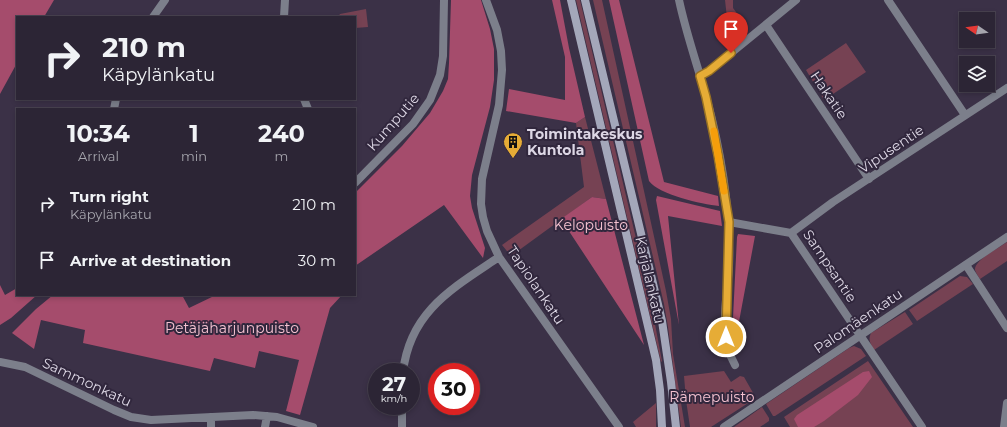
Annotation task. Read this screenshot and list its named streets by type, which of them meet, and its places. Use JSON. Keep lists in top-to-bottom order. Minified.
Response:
{"streets":{"main road":["Karjalankatu"],"street":["Hakatie","Kumputie","Vipusentie","Sampsantie","Tapiolankatu","Palomäenkatu","Sammonkatu"]},"crossings":[["Hakatie","Vipusentie"],["Vipusentie","Sampsantie"],["Sampsantie","Palomäenkatu"]],"parks":["Kelopuisto","Petäjäharjunpuisto","Rämepuisto"],"places":{"building":["Toimintakeskus Kuntola"]},"north":"left","page":{"turn":["210 m","Käpylänkatu"],"eta":["10:34","Arrival","1","min","240","m"],"list":[{"name":"Turn right","note":"Käpylänkatu","value":"210 m"},{"name":"Arrive at destination","value":"30 m"}],"speed":"27 km/h","limit":"30"}}
